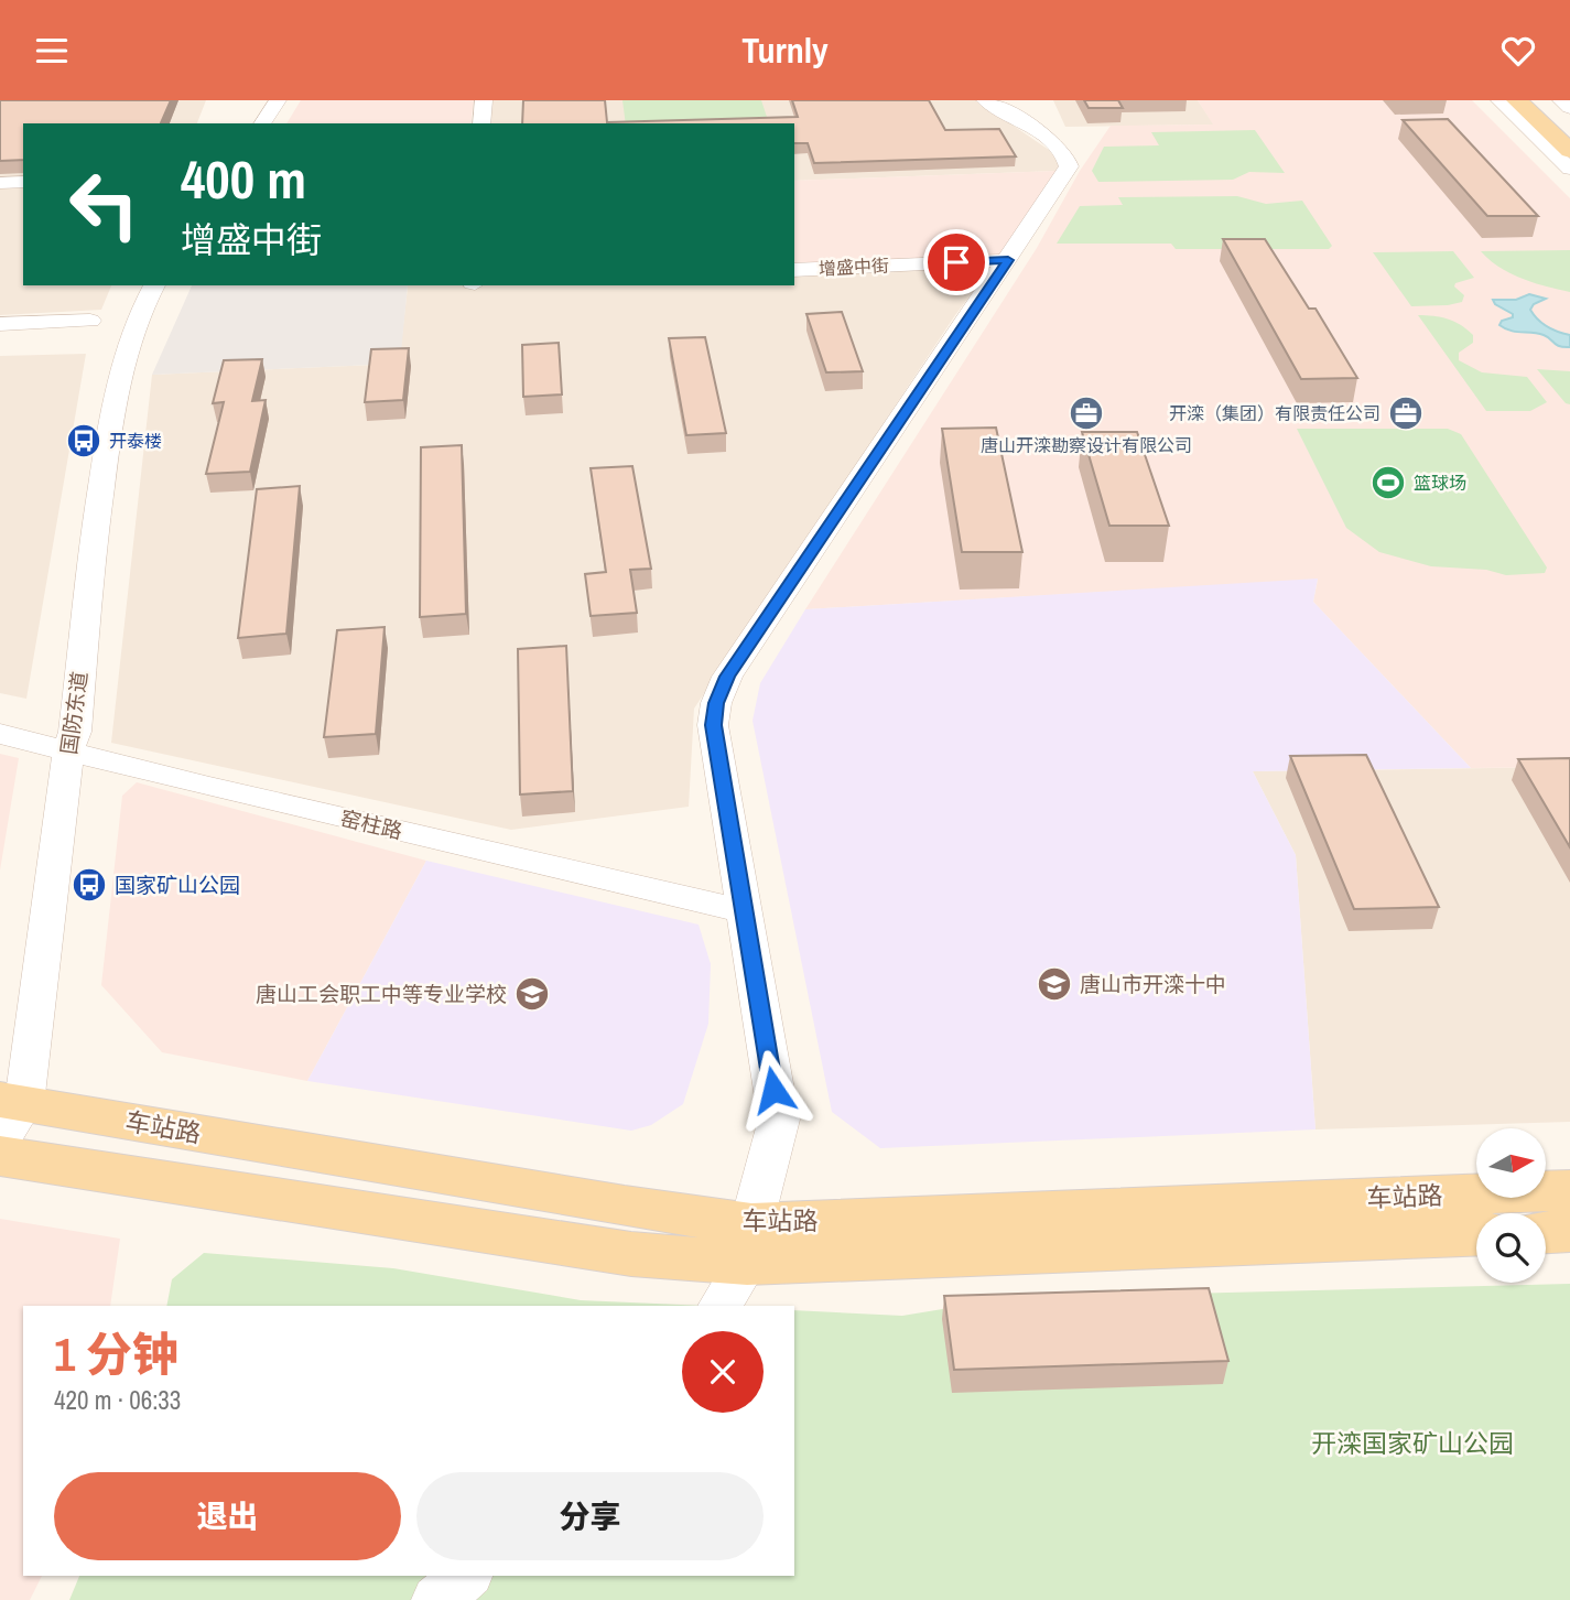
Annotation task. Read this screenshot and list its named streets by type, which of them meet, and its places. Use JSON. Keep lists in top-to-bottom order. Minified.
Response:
{"streets":{"main road":["车站路"],"street":["增盛中街","国防东道","窑柱路"]},"crossings":[["国防东道","窑柱路"],["国防东道","车站路"]],"parks":["开滦国家矿山公园"],"places":{"office":["唐山开滦勘察设计有限公司","开滦（集团）有限责任公司"],"bus stop":["开泰楼","国家矿山公园"],"sports":["篮球场"],"school or university":["唐山市开滦十中","唐山工会职工中等专业学校"]},"north":"right","page":{"header":"Turnly","turn":["400 m","增盛中街"],"heading":["1 分钟","420 m · 06:33"],"buttons":["退出","分享"]}}
